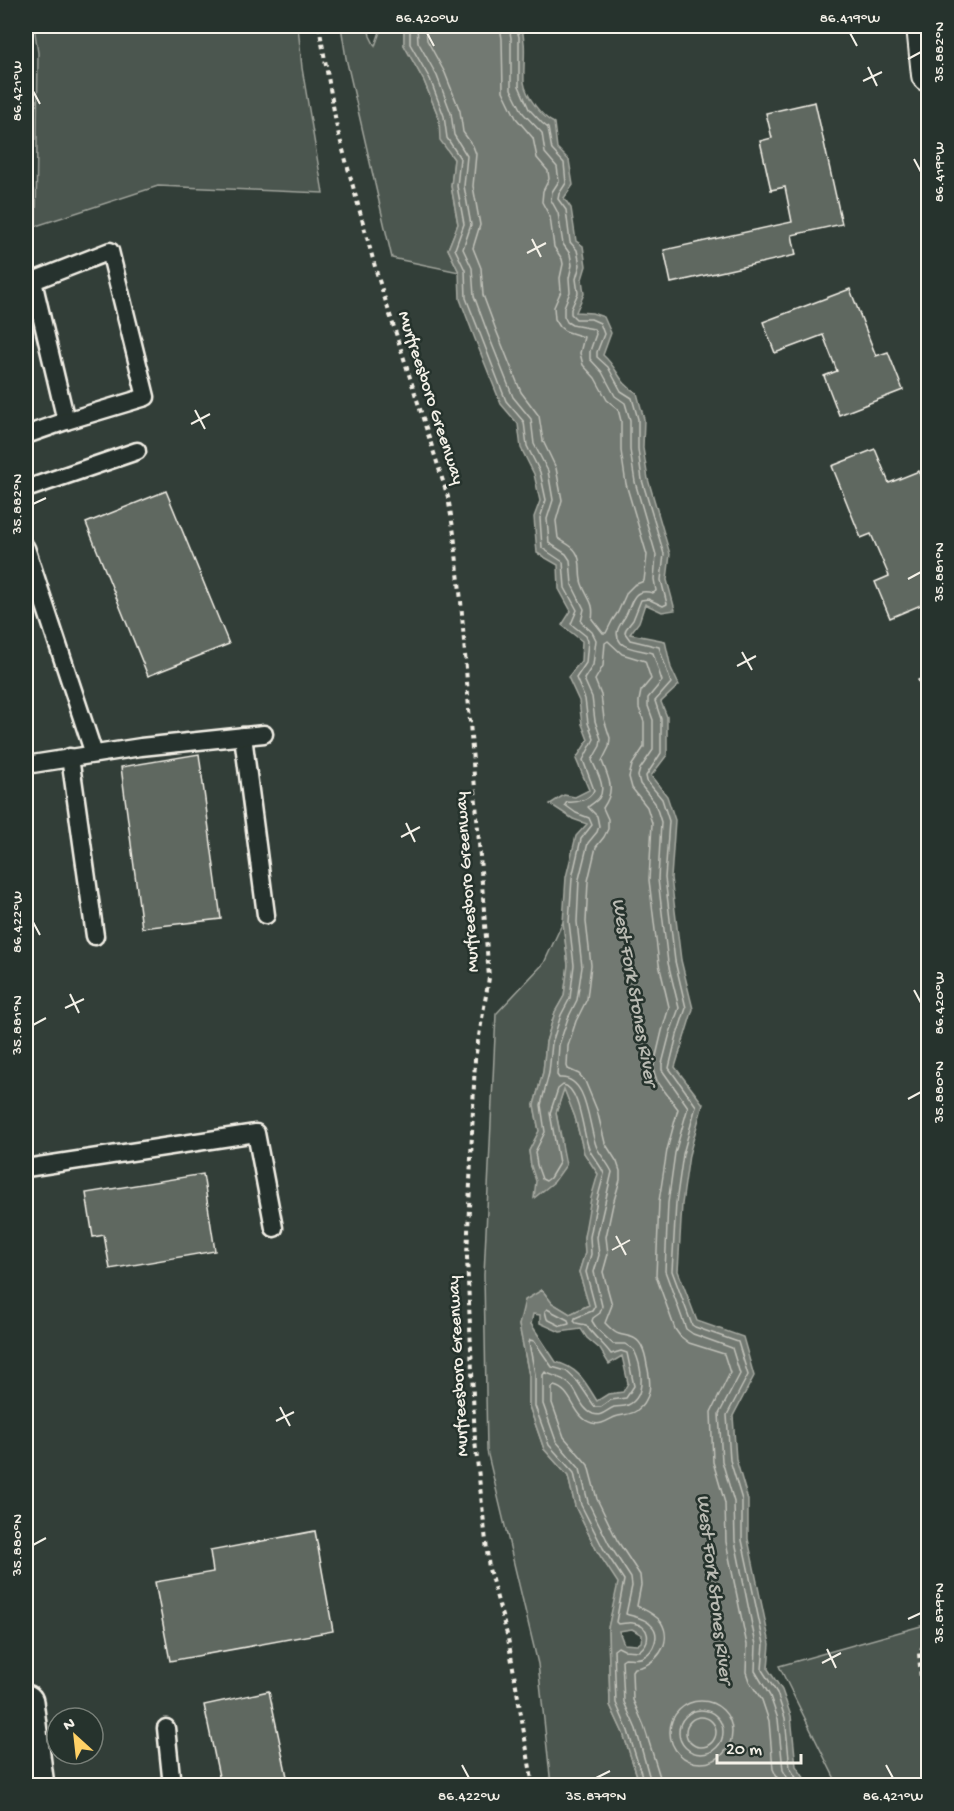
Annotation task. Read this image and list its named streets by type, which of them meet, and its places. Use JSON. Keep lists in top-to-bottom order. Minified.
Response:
{"streets":{"path":["Murfreesboro Greenway"]},"water":["West Fork Stones River"],"scale_bar":"20 m","north":"top left","coordinates":["86.420°W","86.419°W","35.882°N","86.421°W","35.881°N","86.422°W","35.880°N","35.879°N"]}
